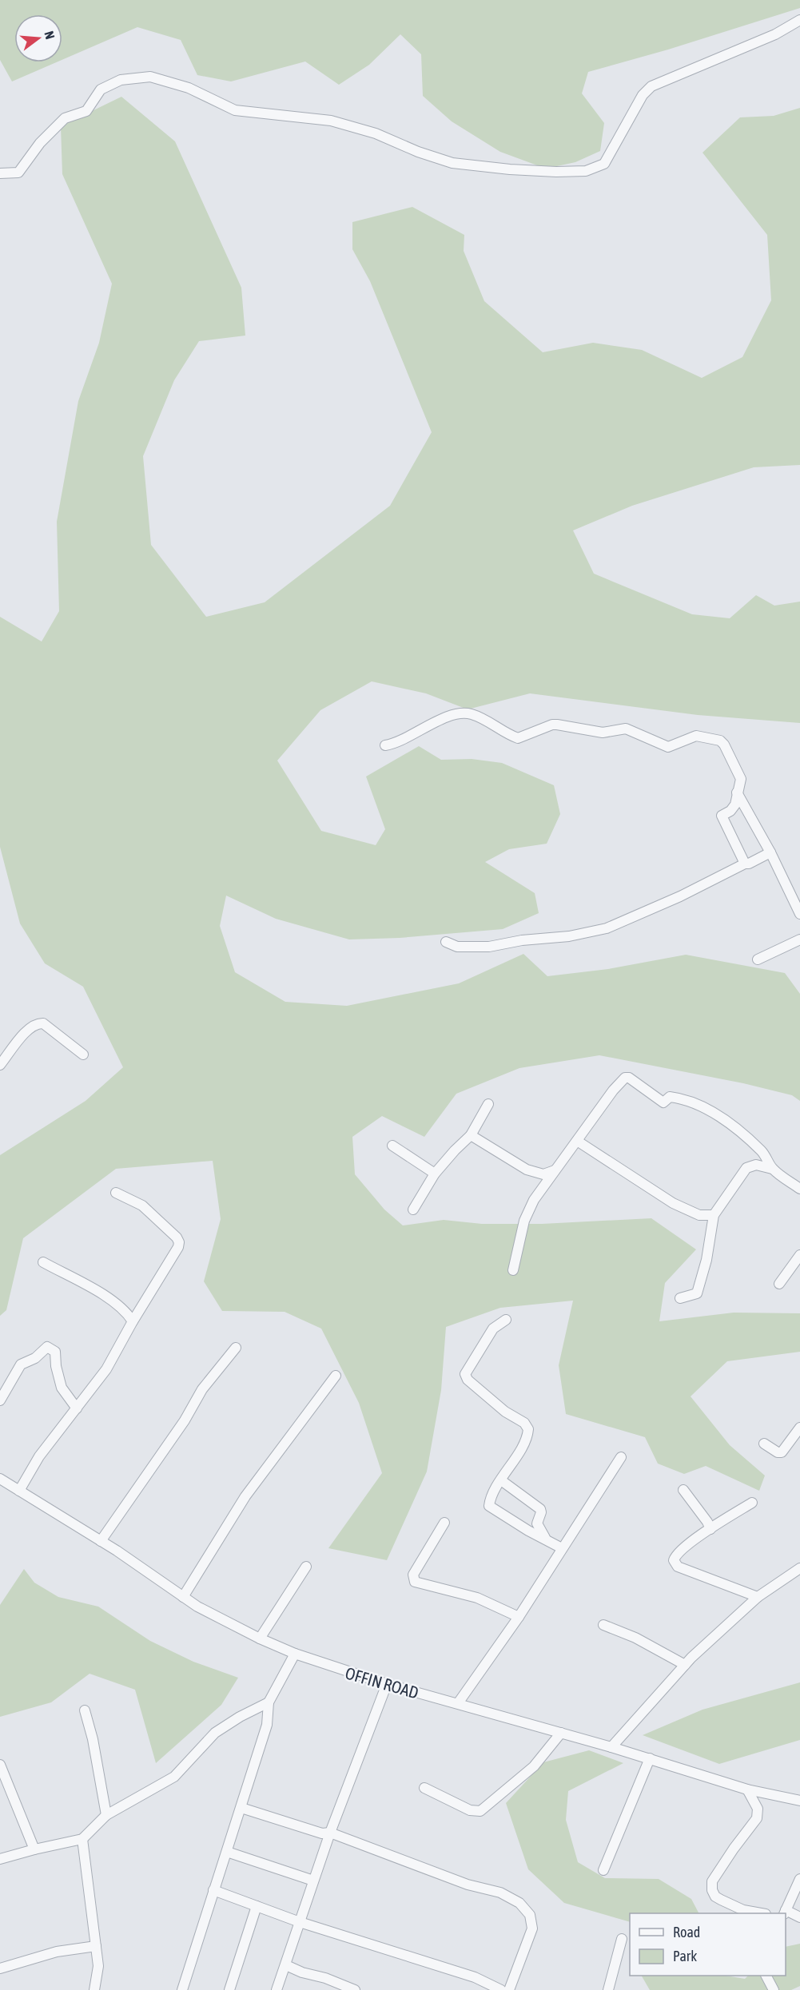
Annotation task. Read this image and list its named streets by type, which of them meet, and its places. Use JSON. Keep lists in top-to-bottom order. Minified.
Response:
{"streets":{"street":["OFFIN ROAD"]},"legend":["Road","Park"],"north":"right"}
